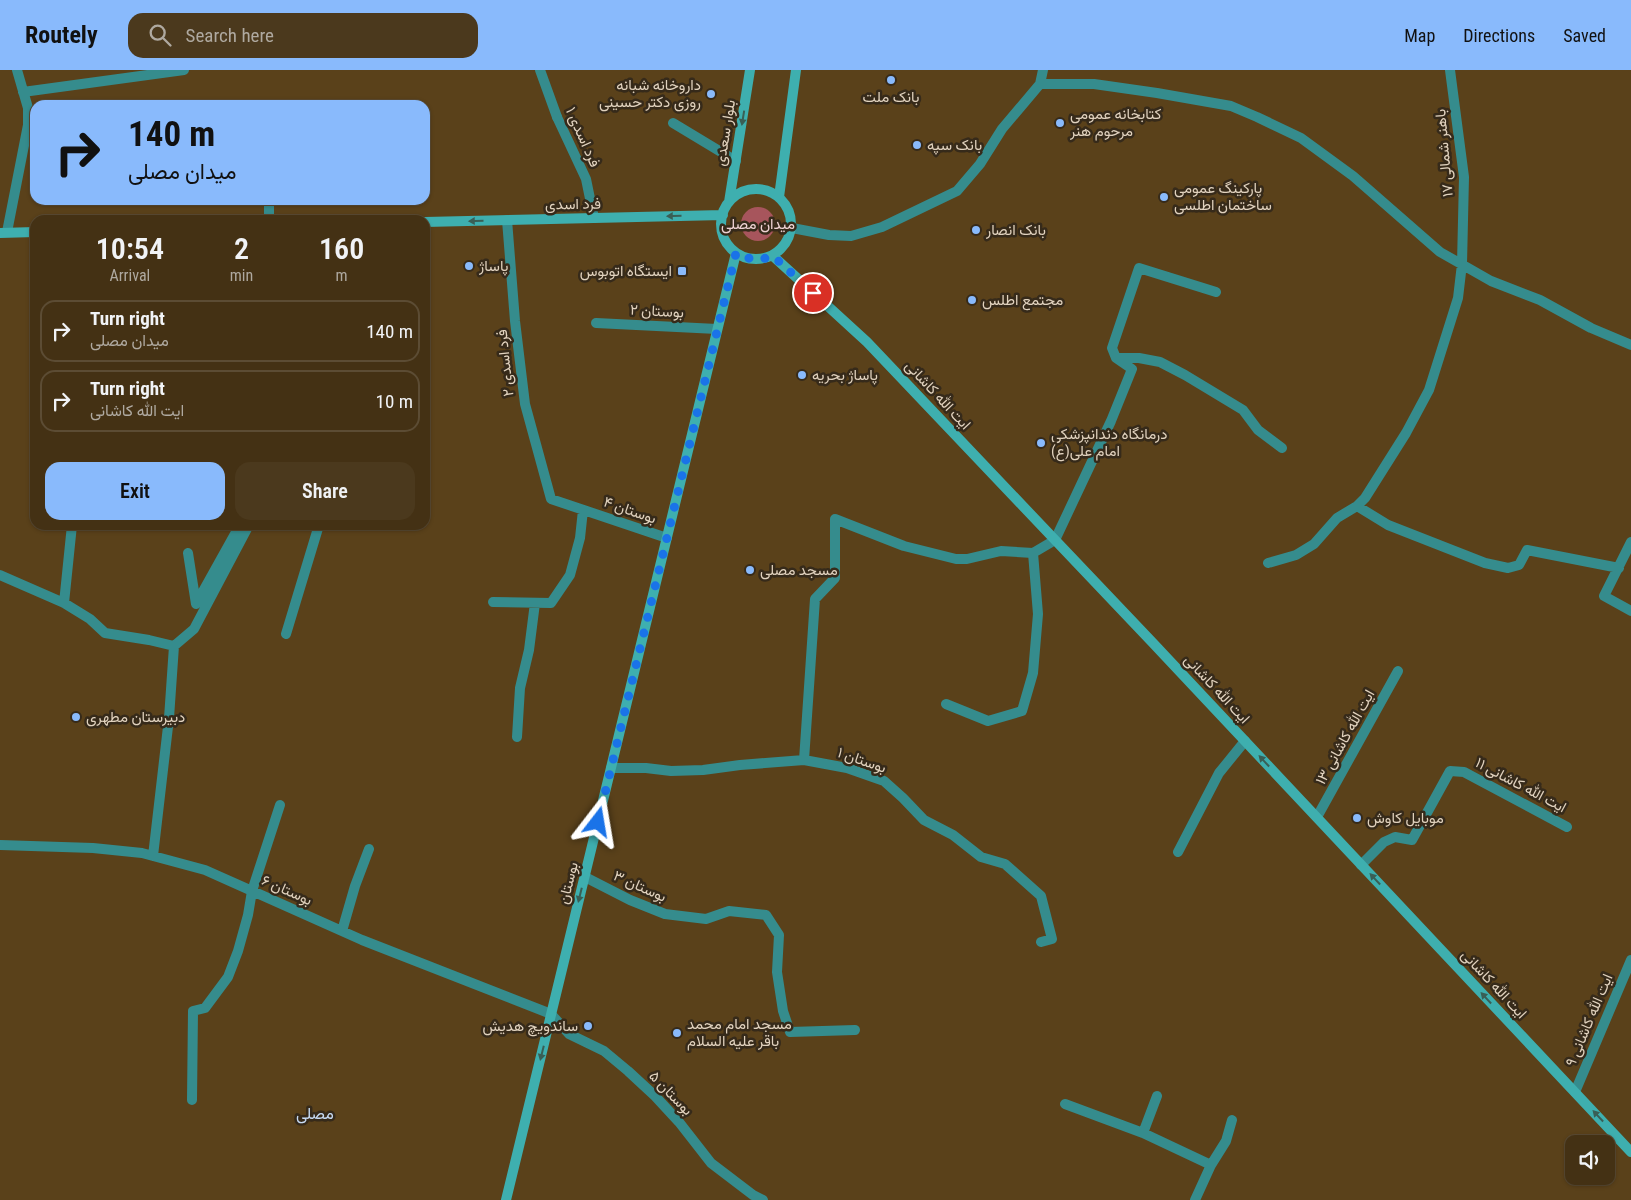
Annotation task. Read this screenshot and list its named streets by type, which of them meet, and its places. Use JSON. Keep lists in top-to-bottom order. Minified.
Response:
{"streets":{"main road":["بلوار سعدی","فرد اسدی","ایت الله کاشانی","بوستان"],"street":["فرد اسدی ۱","باهنر شمالی ۱۷","بوستان ۲","فرد اسدی ۲","بوستان ۴","ایت الله کاشانی ۱۳","بوستان ۱","ایت الله کاشانی ۱۱","بوستان ۳","بوستان ۶","ایت الله کاشانی ۹","بوستان ۵"]},"crossings":[["بلوار سعدی","فرد اسدی"],["بلوار سعدی","ایت الله کاشانی"],["بلوار سعدی","بوستان"],["فرد اسدی ۱","فرد اسدی"],["فرد اسدی","فرد اسدی ۲"],["فرد اسدی","ایت الله کاشانی"],["فرد اسدی","بوستان"],["بوستان ۲","بوستان"],["فرد اسدی ۲","بوستان ۴"],["ایت الله کاشانی","ایت الله کاشانی ۱۳"],["ایت الله کاشانی","ایت الله کاشانی ۱۱"],["ایت الله کاشانی","بوستان"],["ایت الله کاشانی","ایت الله کاشانی ۹"],["بوستان ۴","بوستان"],["بوستان ۱","بوستان"],["بوستان","بوستان ۳"],["بوستان","بوستان ۶"],["بوستان","بوستان ۵"],["بوستان ۶","بوستان ۵"]],"one_way":["فرد اسدی","ایت الله کاشانی"],"districts":["مصلی"],"parks":["میدان مصلی"],"places":{"other":["بانک ملت","داروخانه شبانه روزی دکتر حسینی","کتابخانه عمومی مرحوم هنر","بانک سپه","پارکینگ عمومی ساختمان اطلسی","بانک انصار","پاساژ","مجتمع اطلس","پاساژ بحریه","درمانگاه دندانپزشکی امام علی(ع)","مسجد مصلی","دبیرستان مطهری","موبایل کاوش","ساندویچ هدیش","مسجد امام محمد باقر علیه السلام"],"transit":["ایستگاه اتوبوس"]},"page":{"header":"Routely","search":"Search here","nav":["Map","Directions","Saved"],"turn":["140 m","میدان مصلی"],"eta":["10:54","Arrival","2","min","160","m"],"list":[{"name":"Turn right","note":"میدان مصلی","value":"140 m"},{"name":"Turn right","note":"ایت الله کاشانی","value":"10 m"}],"buttons":["Exit","Share"]}}
